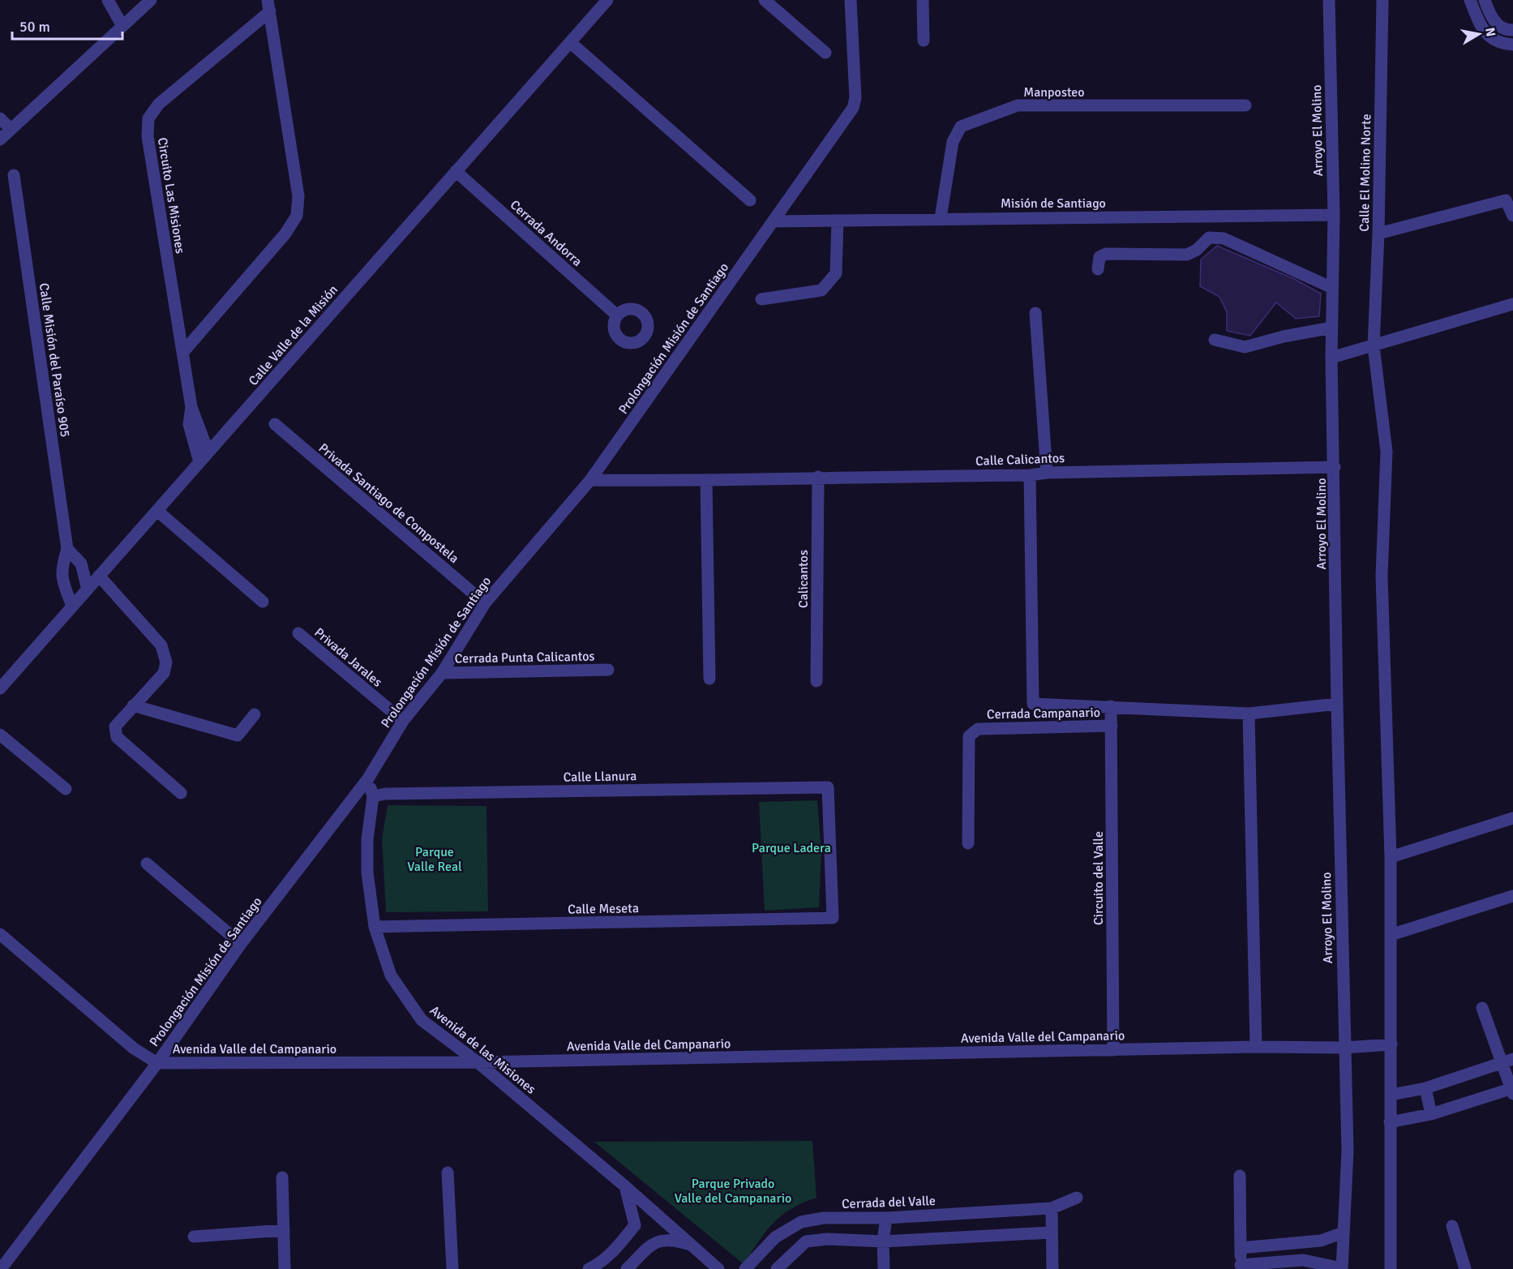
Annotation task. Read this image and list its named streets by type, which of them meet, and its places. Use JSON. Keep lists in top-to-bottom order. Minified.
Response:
{"streets":{"street":["Manposteo","Arroyo El Molino","Calle El Molino Norte","Circuito Las Misiones","Misión de Santiago","Cerrada Andorra","Calle Valle de la Misión","Prolongación Misión de Santiago","Calle Misión del Paraíso 905","Calle Calicantos","Privada Santiago de Compostela","Calicantos","Privada Jarales","Cerrada Punta Calicantos","Cerrada Campanario","Calle Llanura","Circuito del Valle","Calle Meseta","Avenida Valle del Campanario","Avenida de las Misiones","Cerrada del Valle"]},"crossings":[["Manposteo","Misión de Santiago"],["Arroyo El Molino","Misión de Santiago"],["Arroyo El Molino","Calle Calicantos"],["Arroyo El Molino","Avenida Valle del Campanario"],["Circuito Las Misiones","Calle Valle de la Misión"],["Misión de Santiago","Prolongación Misión de Santiago"],["Cerrada Andorra","Calle Valle de la Misión"],["Prolongación Misión de Santiago","Calle Calicantos"],["Prolongación Misión de Santiago","Privada Santiago de Compostela"],["Prolongación Misión de Santiago","Privada Jarales"],["Prolongación Misión de Santiago","Cerrada Punta Calicantos"],["Prolongación Misión de Santiago","Avenida Valle del Campanario"],["Prolongación Misión de Santiago","Avenida de las Misiones"],["Calle Calicantos","Calicantos"],["Cerrada Campanario","Circuito del Valle"],["Calle Llanura","Calle Meseta"],["Calle Llanura","Avenida de las Misiones"],["Circuito del Valle","Avenida Valle del Campanario"],["Calle Meseta","Avenida de las Misiones"],["Avenida Valle del Campanario","Avenida de las Misiones"]],"parks":["Parque Ladera","Parque Valle Real","Parque Privado Valle del Campanario"],"scale_bar":"50 m","north":"right"}
